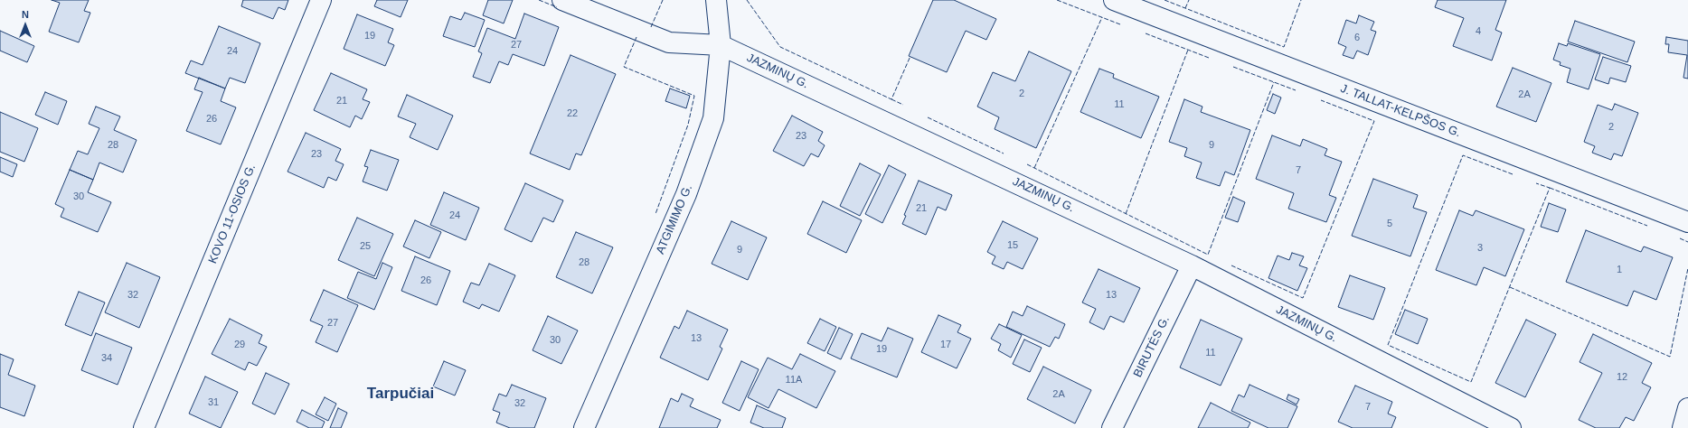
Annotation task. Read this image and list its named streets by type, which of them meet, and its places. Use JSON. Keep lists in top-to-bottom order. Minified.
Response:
{"streets":{"street":["JAZMINŲ G.","J. TALLAT-KELPŠOS G.","KOVO 11-OSIOS G.","ATGIMIMO G.","BIRUTĖS G."]},"crossings":[["JAZMINŲ G.","ATGIMIMO G."],["JAZMINŲ G.","BIRUTĖS G."]],"districts":["Tarpučiai"],"house_numbers":["4","19","6","27","24","2","2A","21","11","22","26","2","23","28","9","23","7","30","21","24","5","15","25","3","9","28","1","26","32","13","27","13","30","29","17","19","11","34","12","11A","2A","31","32","7"],"north":"top"}
